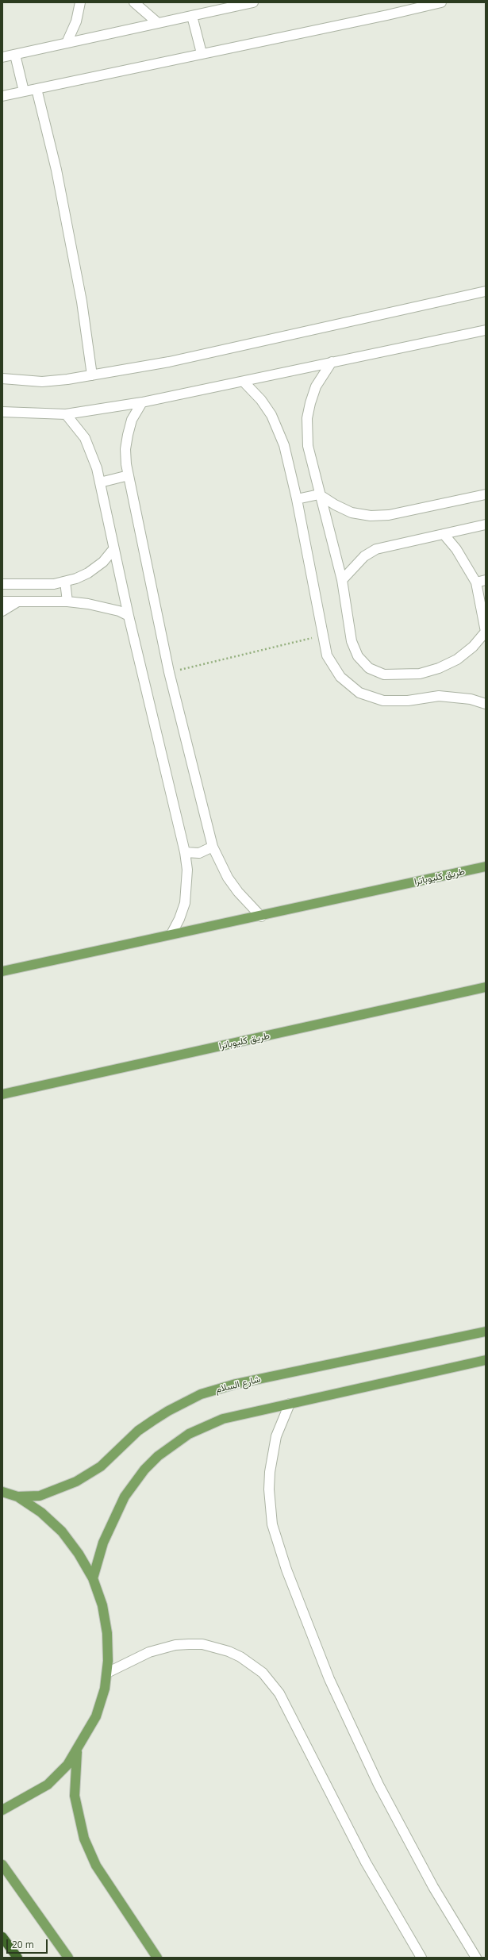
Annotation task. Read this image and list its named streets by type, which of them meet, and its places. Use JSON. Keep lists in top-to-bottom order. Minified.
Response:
{"streets":{"main road":["طريق كليوباترا","شارع السلام"]},"scale_bar":"20 m"}
